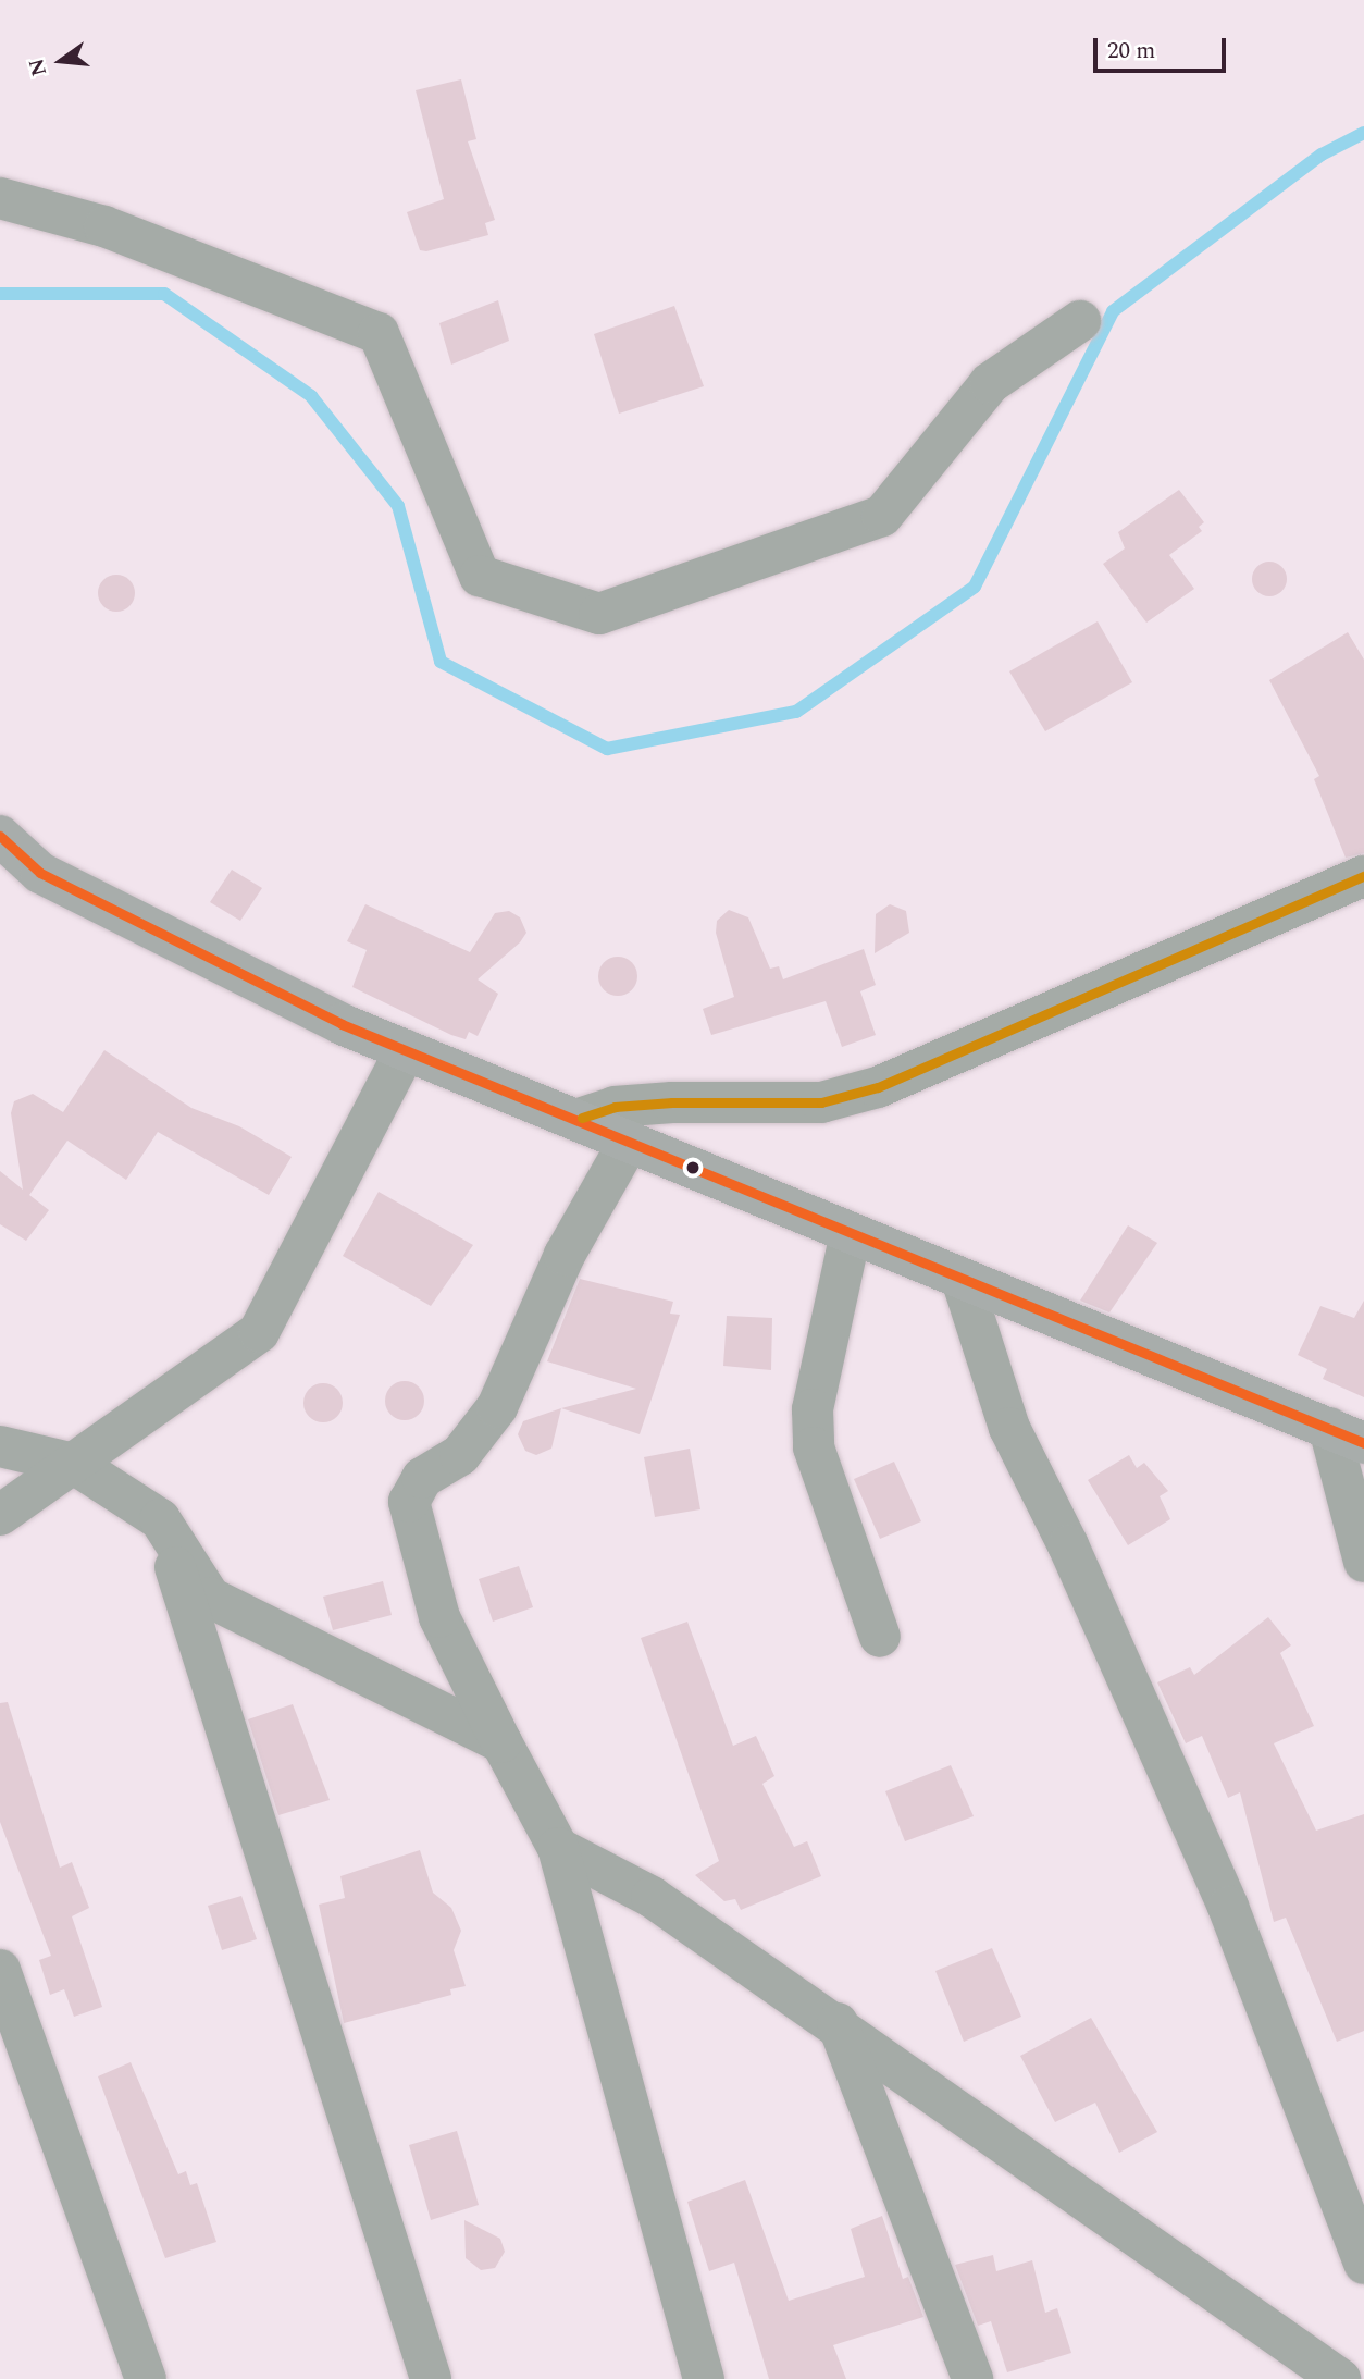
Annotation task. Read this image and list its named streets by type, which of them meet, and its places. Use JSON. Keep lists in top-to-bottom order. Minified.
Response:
{"scale_bar":"20 m","north":"left"}
